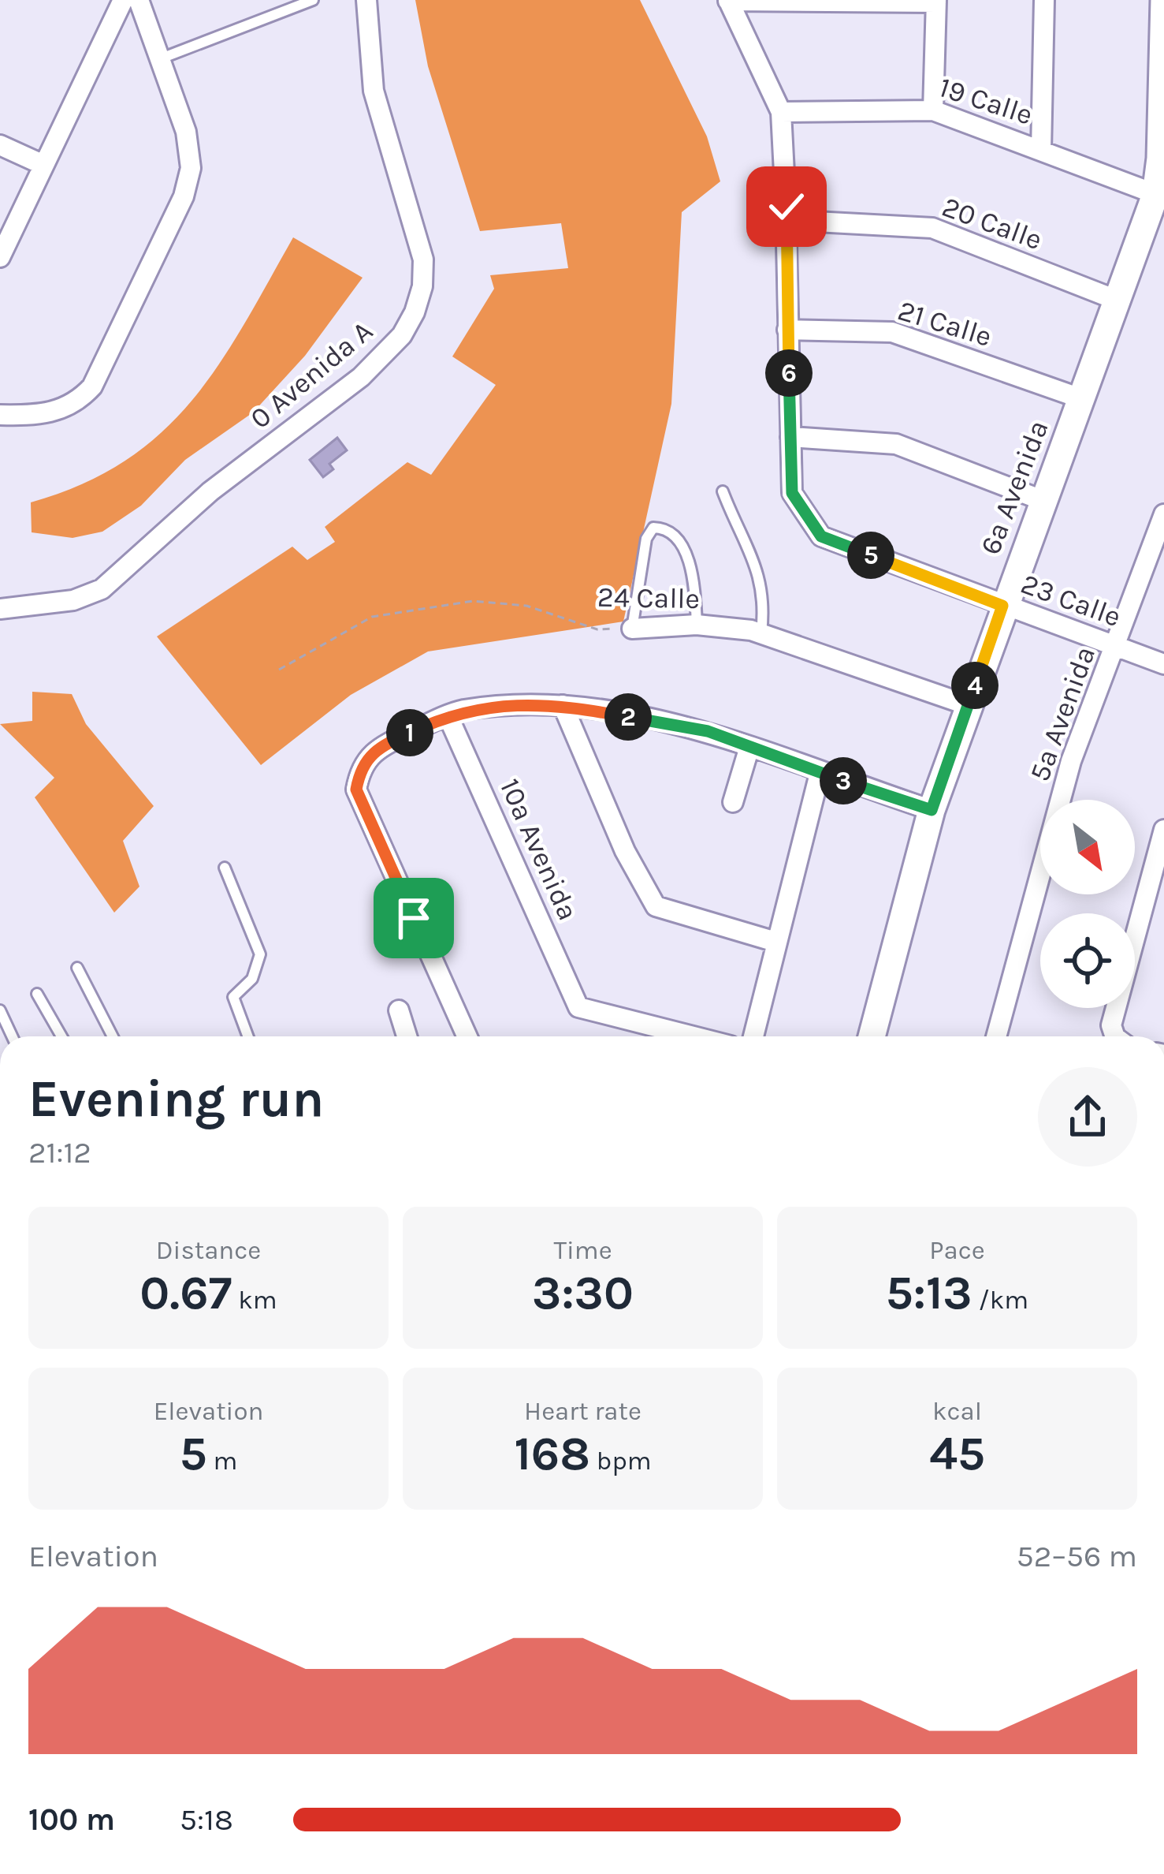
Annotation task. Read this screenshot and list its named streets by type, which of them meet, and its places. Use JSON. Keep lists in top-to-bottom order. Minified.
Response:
{"streets":{"street":["19 Calle","20 Calle","21 Calle","0 Avenida A","6a Avenida","24 Calle","23 Calle","5a Avenida","10a Avenida"]},"crossings":[["19 Calle","6a Avenida"],["20 Calle","6a Avenida"],["21 Calle","6a Avenida"],["6a Avenida","24 Calle"],["6a Avenida","23 Calle"],["23 Calle","5a Avenida"]],"north":"bottom right","page":{"pins":["6","5","4","2","1","3"],"heading":["Evening run","21:12"],"stats":[["Distance","0.67 km"],["Time","3:30"],["Pace","5:13 /km"],["Elevation","5 m"],["Heart rate","168 bpm"],["kcal","45"]],"chart":["Elevation","52–56 m"],"list":[{"name":"100 m","note":"5:18"}]}}
